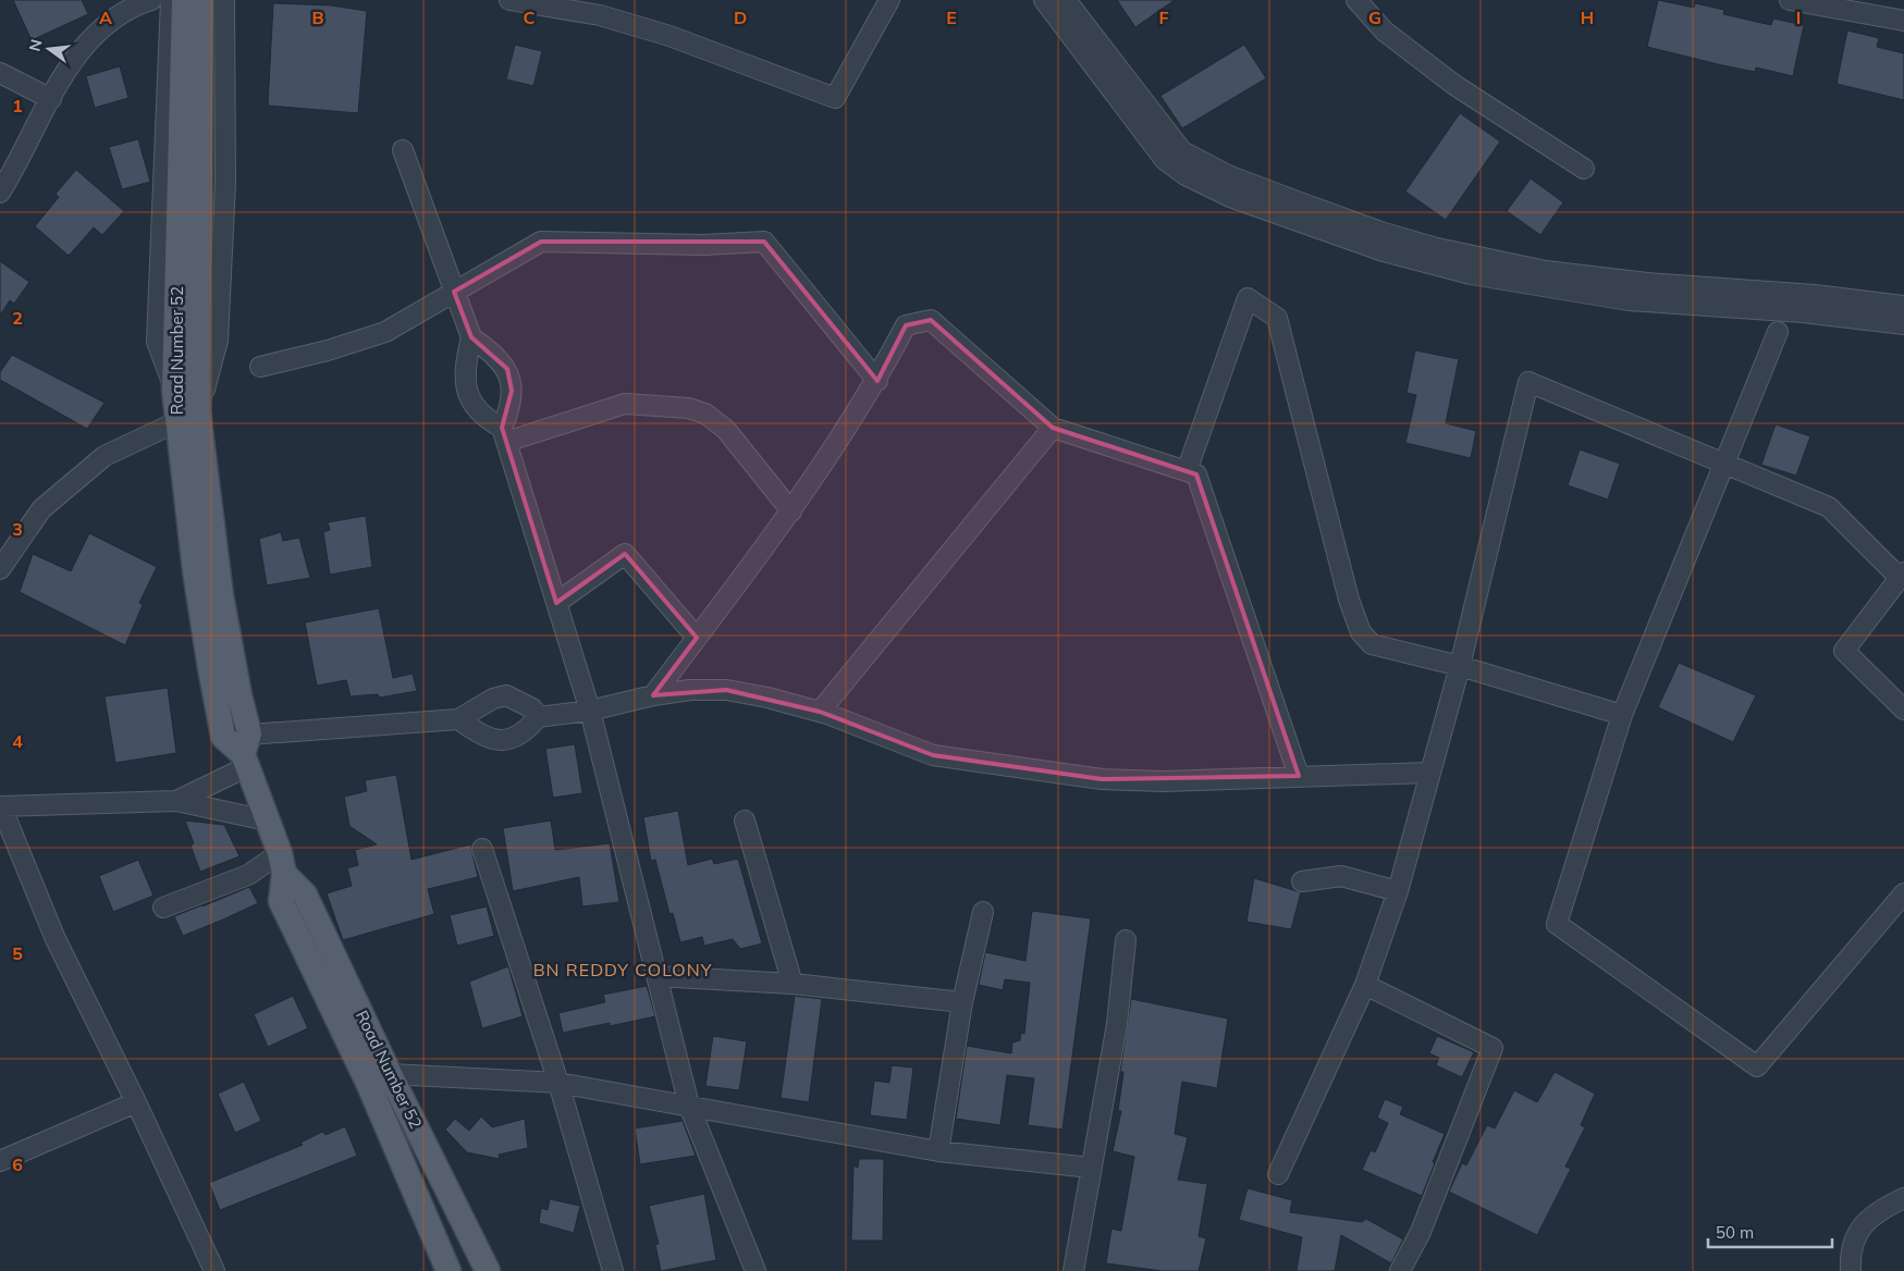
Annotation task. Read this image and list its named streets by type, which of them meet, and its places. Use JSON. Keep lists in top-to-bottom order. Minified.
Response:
{"streets":{"main road":["Road Number 52"]},"districts":["BN REDDY COLONY"],"scale_bar":"50 m","north":"left","grid":{"columns":["A","B","C","D","E","F","G","H","I"],"rows":["1","2","3","4","5","6"]}}
